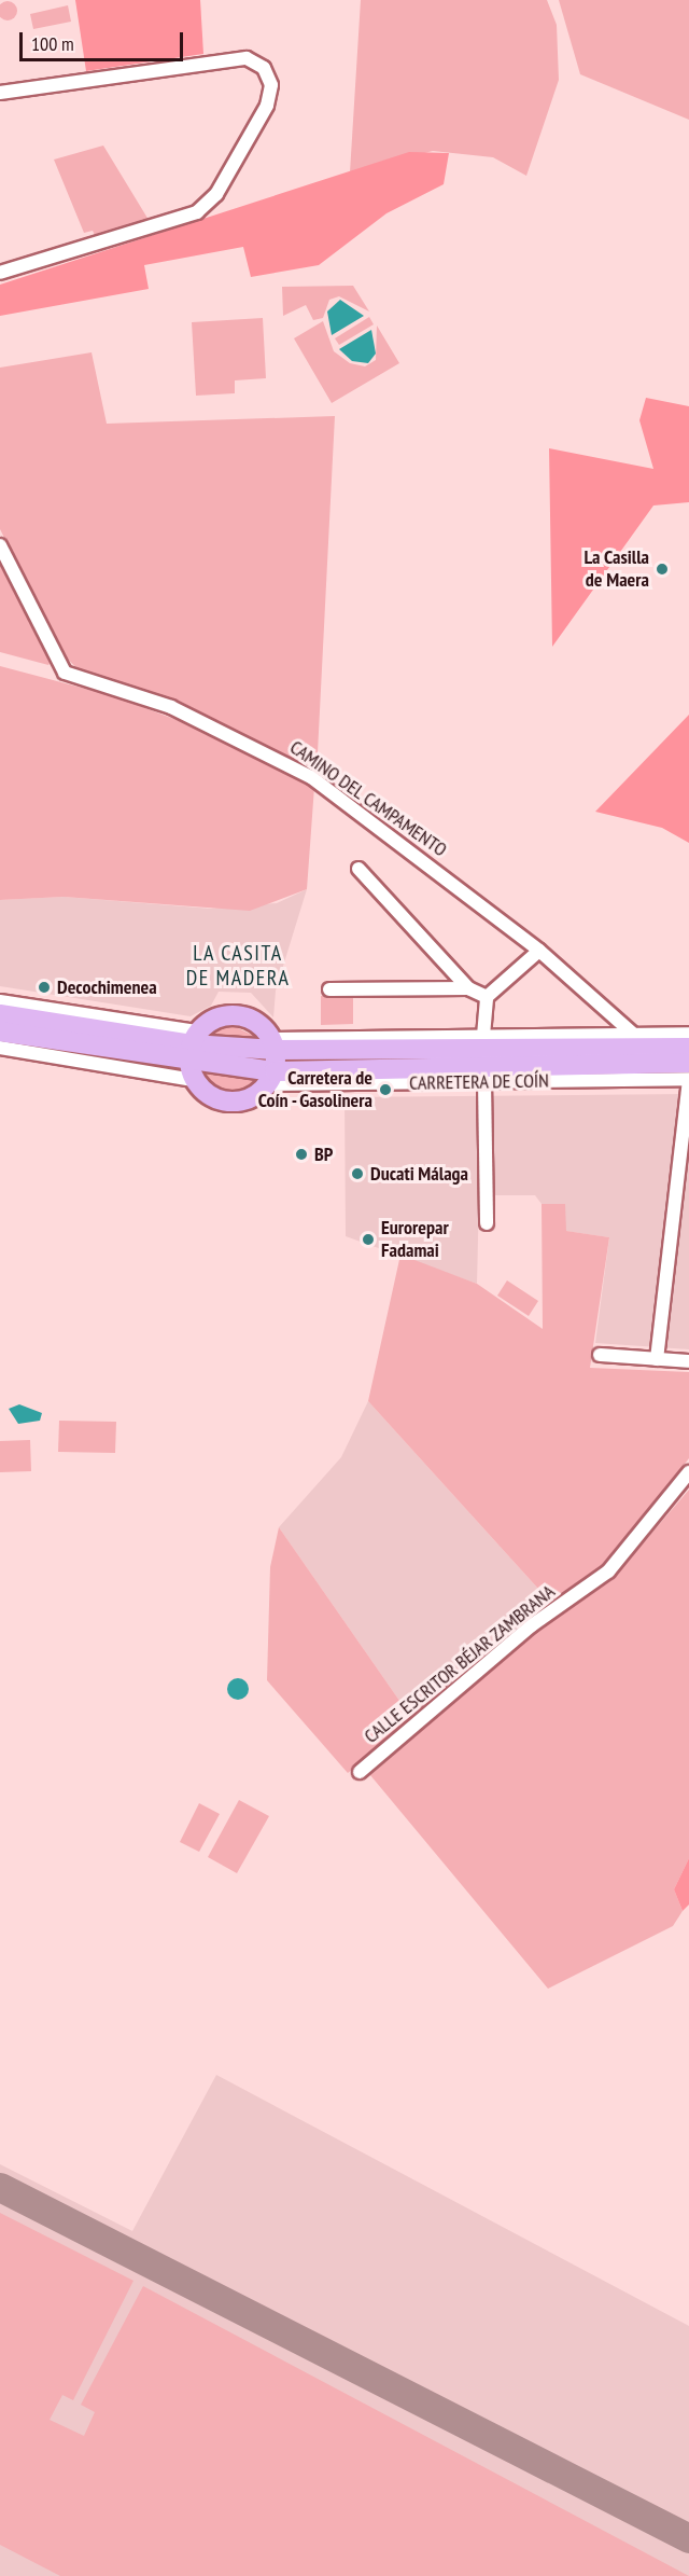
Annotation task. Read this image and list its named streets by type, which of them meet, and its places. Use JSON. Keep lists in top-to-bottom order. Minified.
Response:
{"streets":{"main road":["CARRETERA DE COÍN"],"street":["CAMINO DEL CAMPAMENTO","CALLE ESCRITOR BÉJAR ZAMBRANA"]},"districts":["LA CASITA DE MADERA"],"places":["La Casilla de Maera","Decochimenea","Carretera de Coín - Gasolinera","BP","Ducati Málaga","Eurorepar Fadamai"],"scale_bar":"100 m"}
